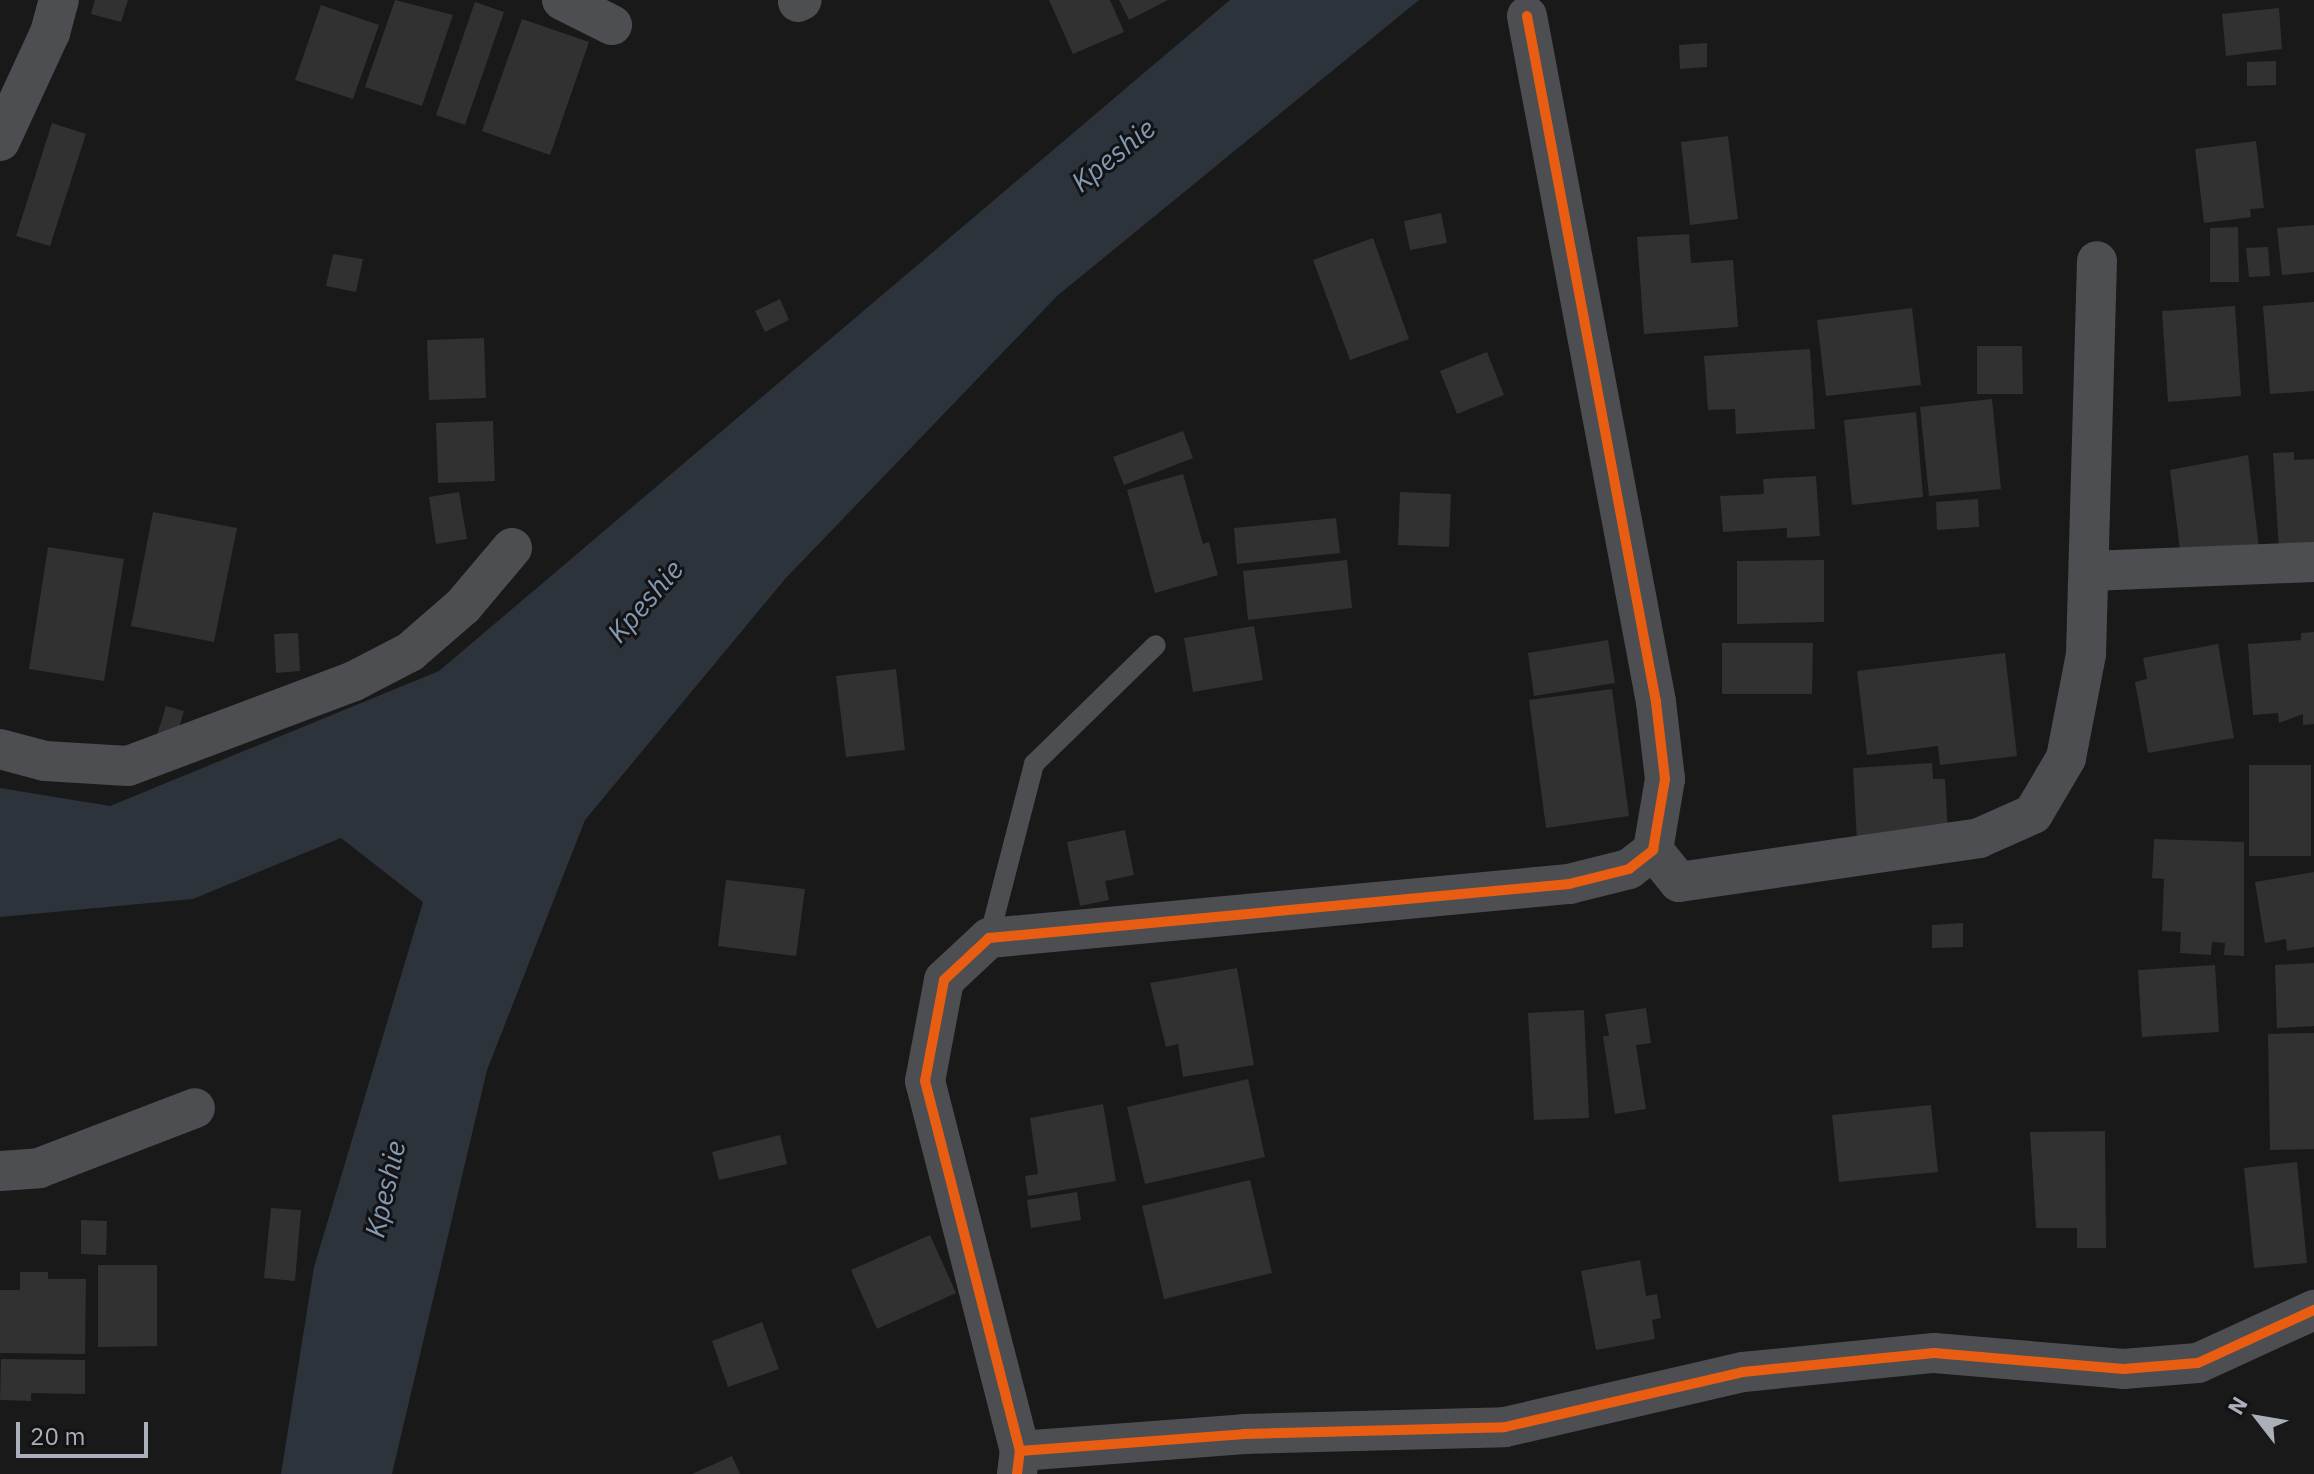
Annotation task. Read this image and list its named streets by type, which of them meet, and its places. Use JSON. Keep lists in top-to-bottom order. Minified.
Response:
{"water":["Kpeshie"],"scale_bar":"20 m","north":"top left"}
